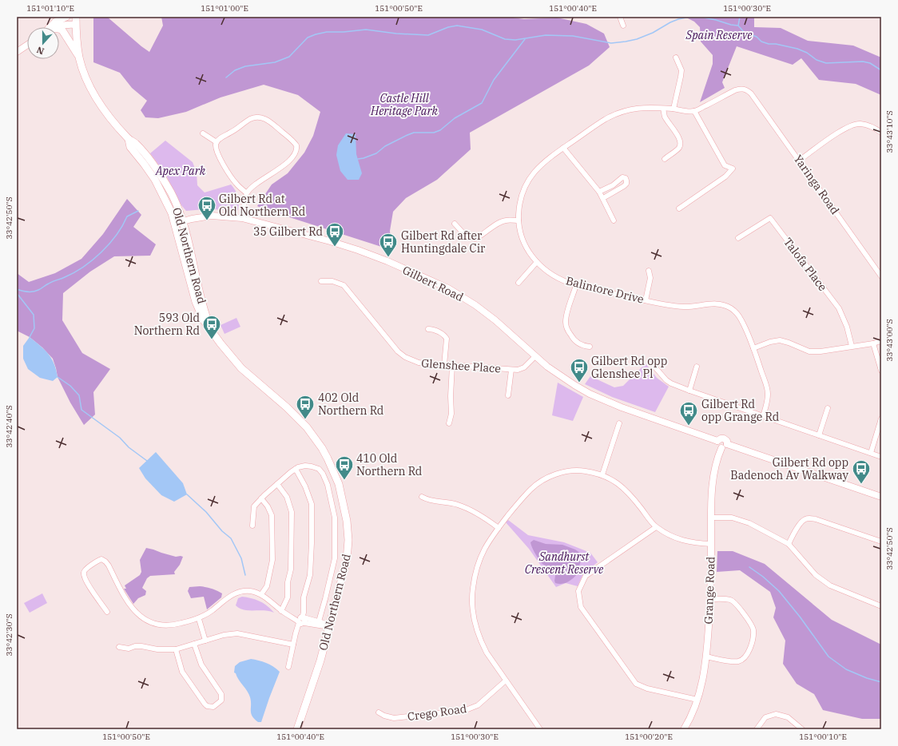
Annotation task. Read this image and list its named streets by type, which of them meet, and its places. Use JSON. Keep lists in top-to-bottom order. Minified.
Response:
{"streets":{"main road":["Old Northern Road","Gilbert Road","Grange Road"],"street":["Yaringa Road","Talofa Place","Balintore Drive","Glenshee Place","Crego Road"]},"crossings":[["Yaringa Road","Balintore Drive"],["Old Northern Road","Gilbert Road"],["Gilbert Road","Glenshee Place"],["Gilbert Road","Grange Road"]],"parks":["Spain Reserve","Castle Hill Heritage Park","Apex Park","Sandhurst Crescent Reserve"],"places":{"bus stop":["Gilbert Rd at Old Northern Rd","35 Gilbert Rd","Gilbert Rd after Huntingdale Cir","593 Old Northern Rd","Gilbert Rd opp Glenshee Pl","402 Old Northern Rd","Gilbert Rd opp Grange Rd","410 Old Northern Rd","Gilbert Rd opp Badenoch Av Walkway"]},"north":"bottom","coordinates":["151°01'10\"E","151°01'00\"E","151°00'50\"E","151°00'40\"E","151°00'30\"E","33°43'10\"S","33°42'50\"S","33°43'00\"S","33°42'40\"S","33°42'30\"S","151°00'20\"E","151°00'10\"E"]}
